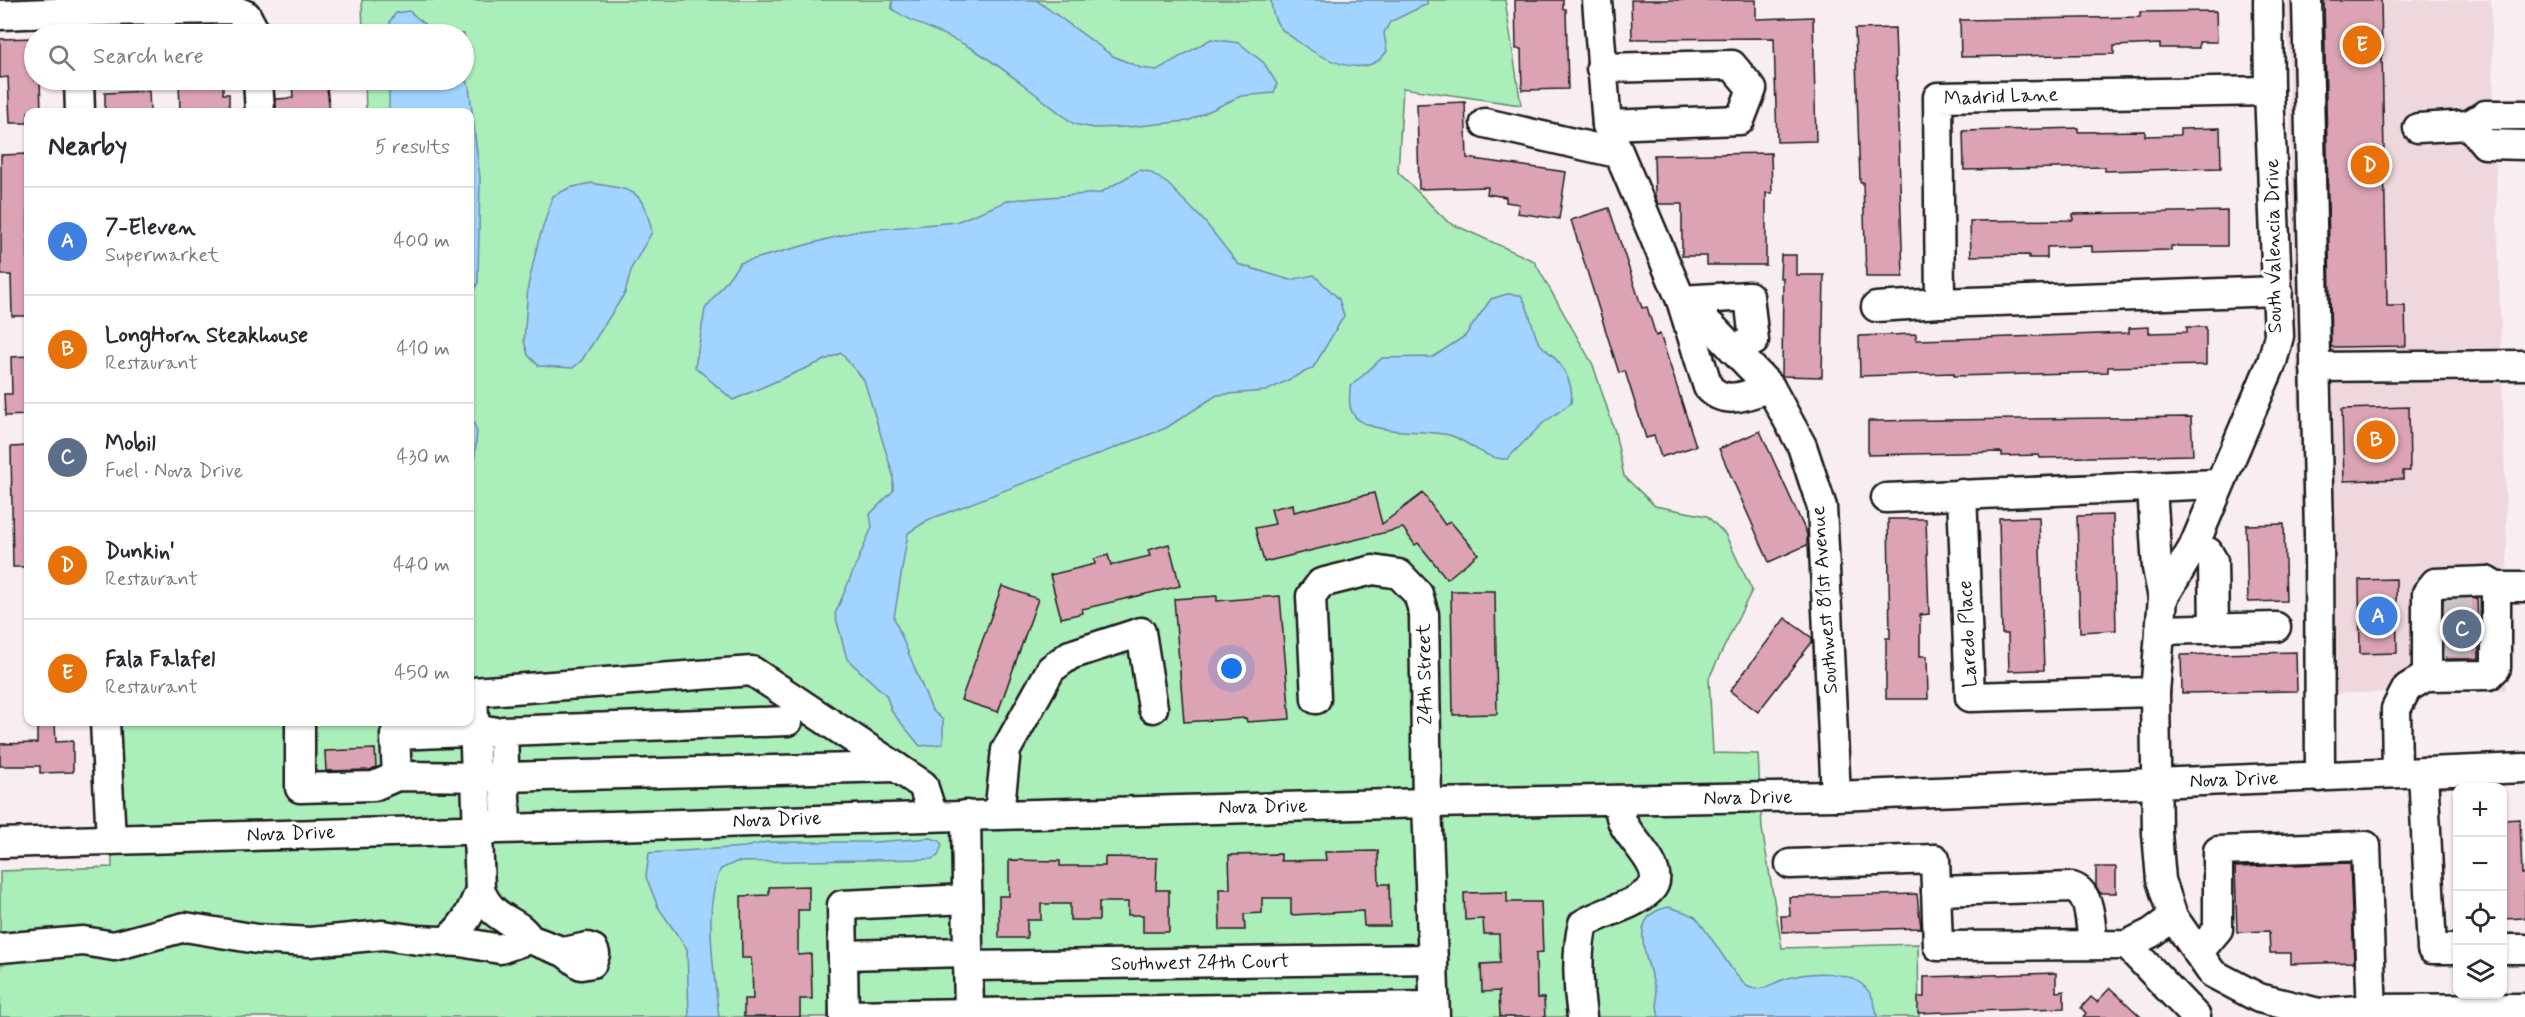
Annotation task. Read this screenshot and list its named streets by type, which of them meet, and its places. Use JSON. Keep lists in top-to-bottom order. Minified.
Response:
{"streets":{"street":["Madrid Lane","South Valencia Drive","Southwest 81st Avenue","Laredo Place","24th Street","Nova Drive","Southwest 24th Court"]},"crossings":[["Madrid Lane","South Valencia Drive"],["South Valencia Drive","Laredo Place"],["South Valencia Drive","Nova Drive"],["Southwest 81st Avenue","Nova Drive"],["24th Street","Nova Drive"]],"page":{"pins":["E","D","B","A","C"],"search":"Search here","heading":["Nearby","5 results"],"list":[{"mark":"A","name":"7-Eleven","note":"Supermarket","value":"400 m"},{"mark":"B","name":"LongHorn Steakhouse","note":"Restaurant","value":"410 m"},{"mark":"C","name":"Mobil","note":"Fuel · Nova Drive","value":"430 m"},{"mark":"D","name":"Dunkin'","note":"Restaurant","value":"440 m"},{"mark":"E","name":"Fala Falafel","note":"Restaurant","value":"450 m"}],"map_buttons":["+","−"]}}
